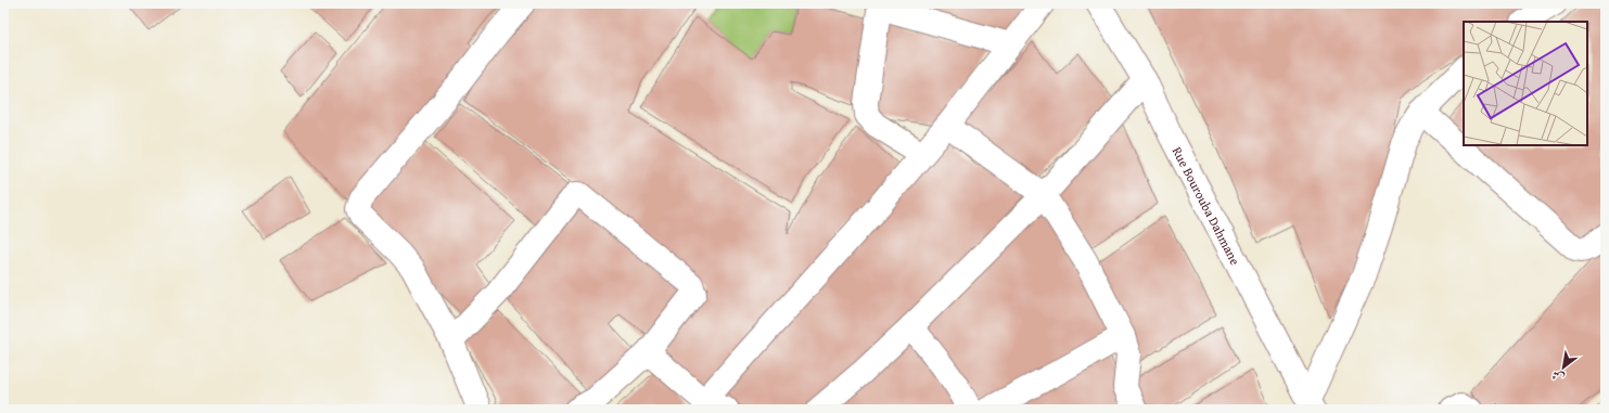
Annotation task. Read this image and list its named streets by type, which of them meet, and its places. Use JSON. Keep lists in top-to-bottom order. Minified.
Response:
{"streets":{"street":["Rue Bourouba Dahmane"]},"north":"bottom left"}
